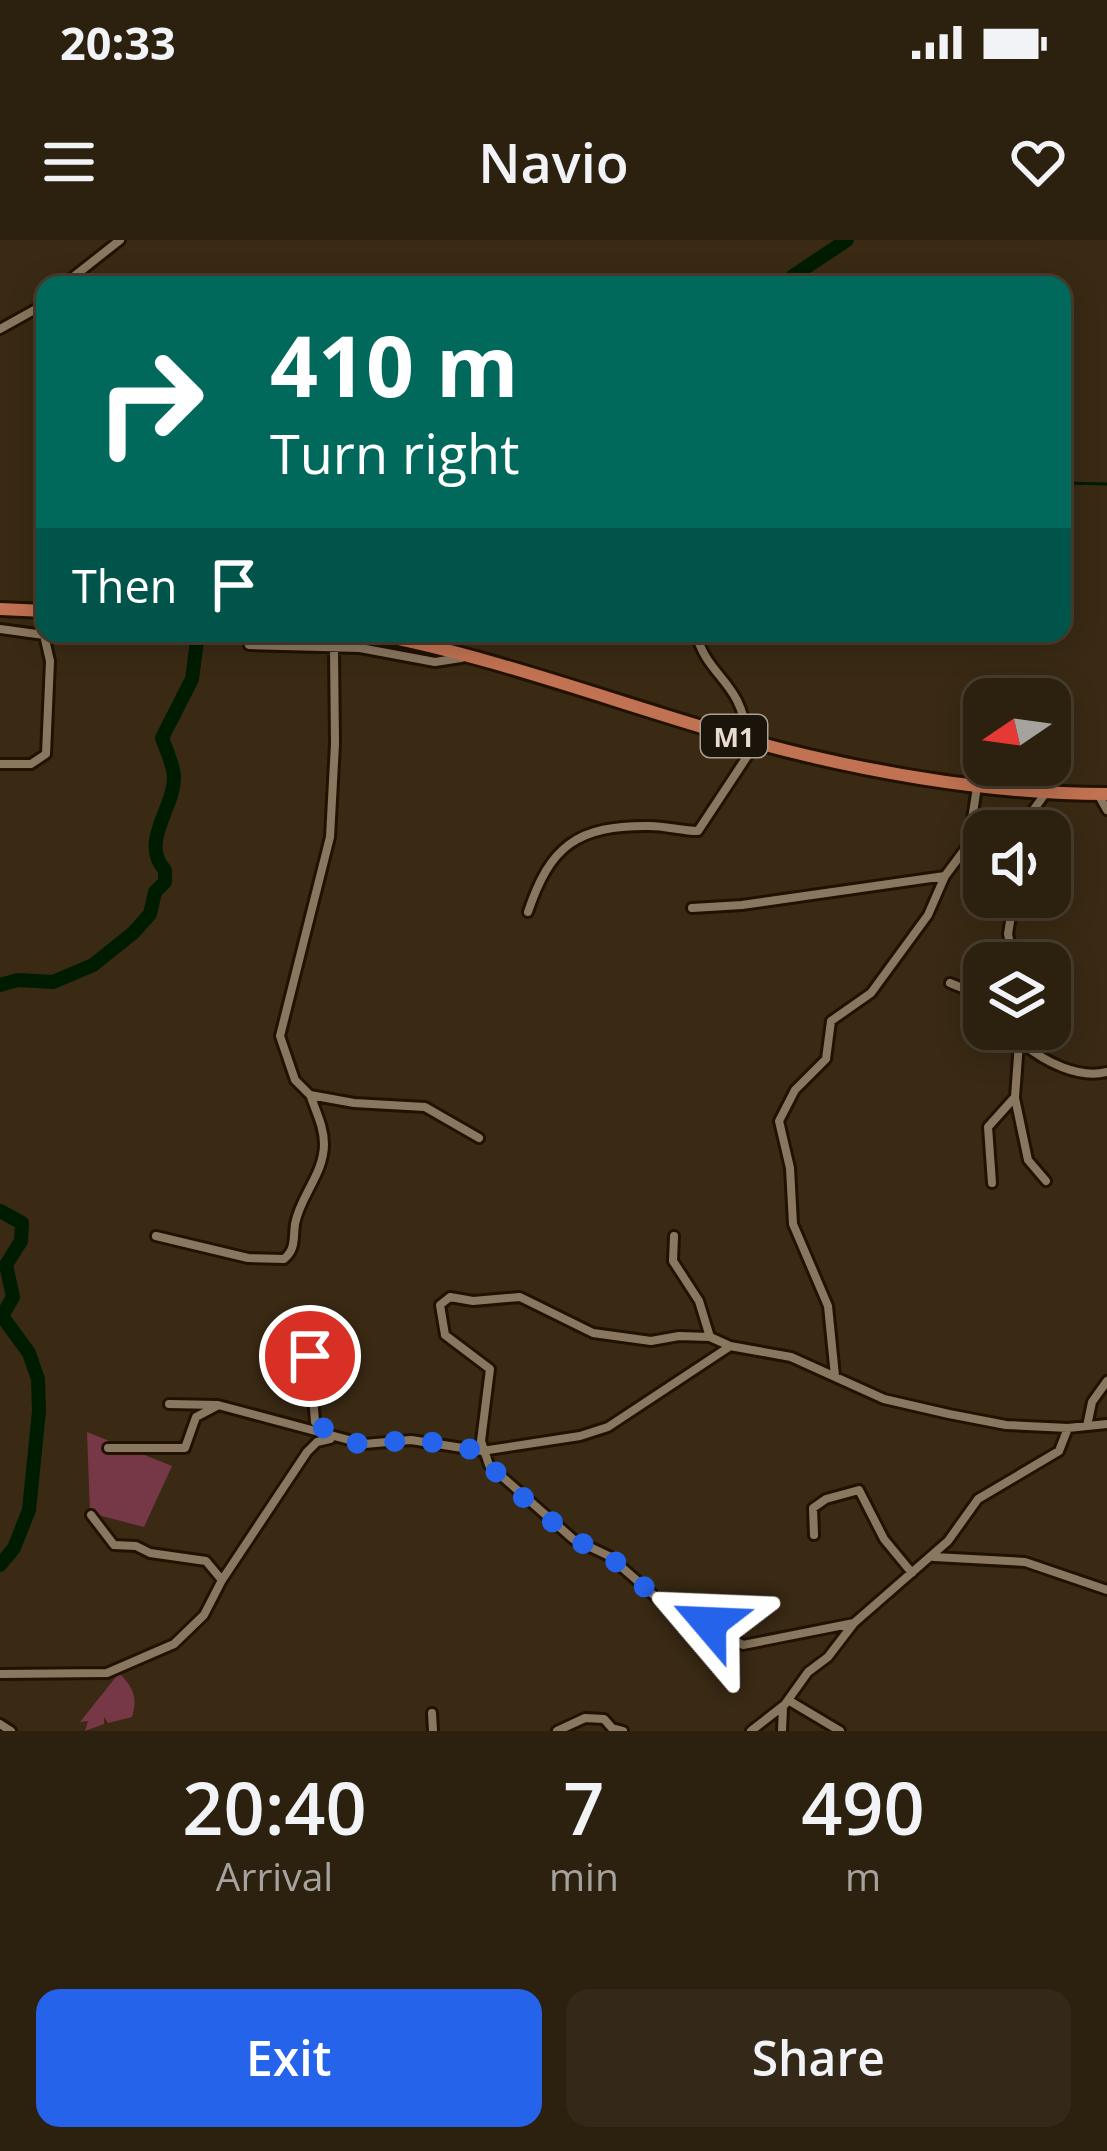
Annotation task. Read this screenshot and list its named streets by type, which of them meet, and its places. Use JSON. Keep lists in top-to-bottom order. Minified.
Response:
{"streets":{"highway":["M1"]},"north":"left","page":{"status":"20:33","header":"Navio","turn":["410 m","Turn right"],"then":"Then","eta":["20:40","Arrival","7","min","490","m"],"buttons":["Exit","Share"]}}
